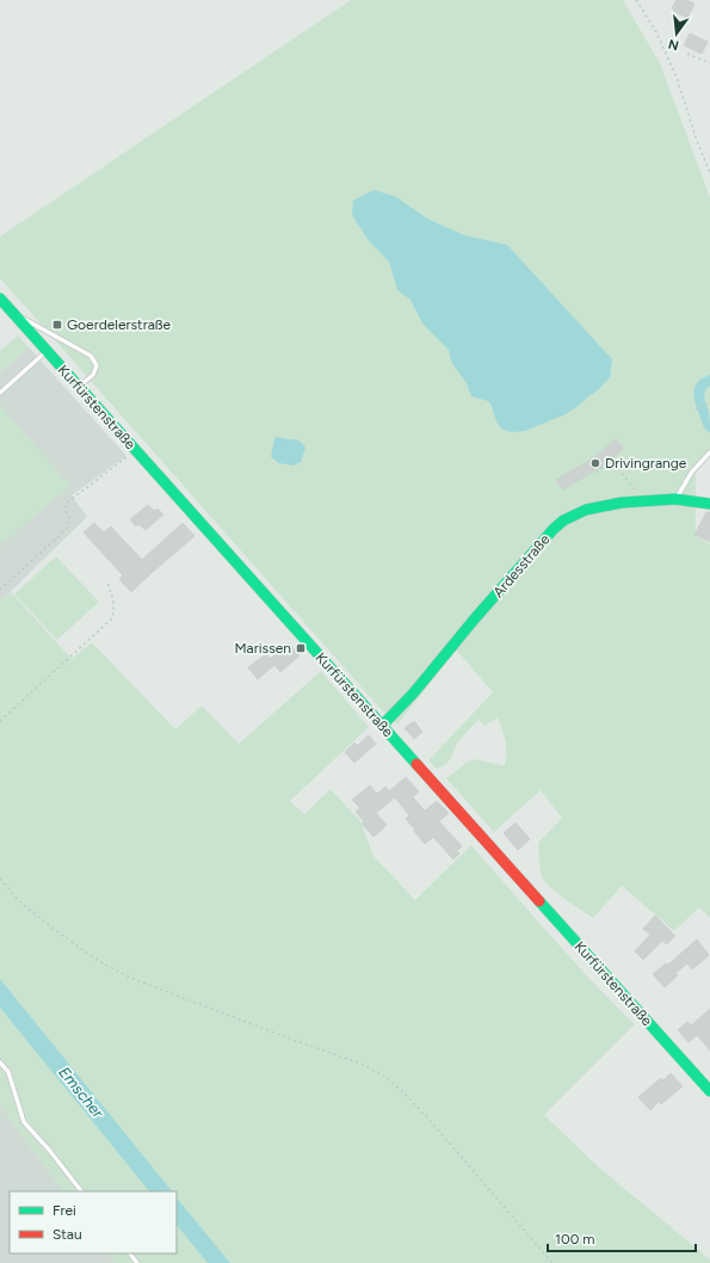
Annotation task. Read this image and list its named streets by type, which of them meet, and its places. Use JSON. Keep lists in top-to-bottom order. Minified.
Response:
{"streets":{"main road":["Kurfürstenstraße","Ardesstraße"]},"crossings":[["Kurfürstenstraße","Ardesstraße"]],"water":["Emscher"],"places":{"transit":["Goerdelerstraße","Marissen"],"other":["Drivingrange"]},"legend":["Frei","Stau"],"scale_bar":"100 m","north":"bottom"}
